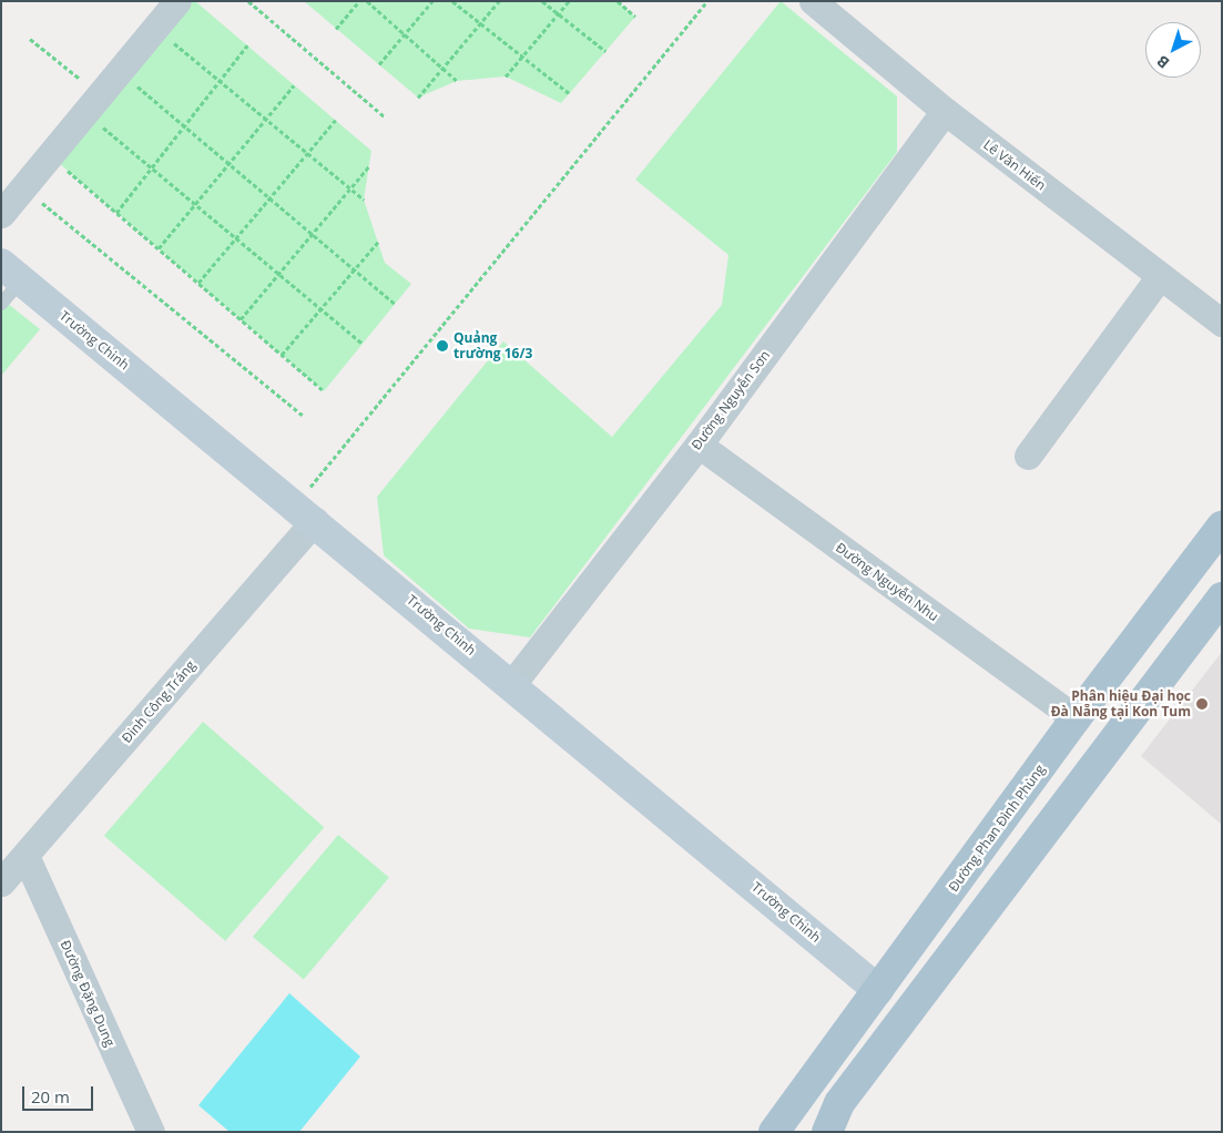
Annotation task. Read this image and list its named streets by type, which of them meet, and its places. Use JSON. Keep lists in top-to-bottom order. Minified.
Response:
{"streets":{"main road":["Đường Phan Đình Phùng"],"street":["Lê Văn Hiến","Trường Chinh","Đường Nguyễn Sơn","Đường Nguyễn Nhu","Đinh Công Tráng","Đường Đặng Dung"]},"crossings":[["Lê Văn Hiến","Đường Nguyễn Sơn"],["Trường Chinh","Đường Nguyễn Sơn"],["Trường Chinh","Đinh Công Tráng"],["Trường Chinh","Đường Phan Đình Phùng"],["Đường Nguyễn Sơn","Đường Nguyễn Nhu"],["Đường Nguyễn Nhu","Đường Phan Đình Phùng"],["Đinh Công Tráng","Đường Đặng Dung"]],"places":["Quảng trường 16/3","Phân hiệu Đại học Đà Nẵng tại Kon Tum"],"scale_bar":"20 m","north":"bottom left"}
